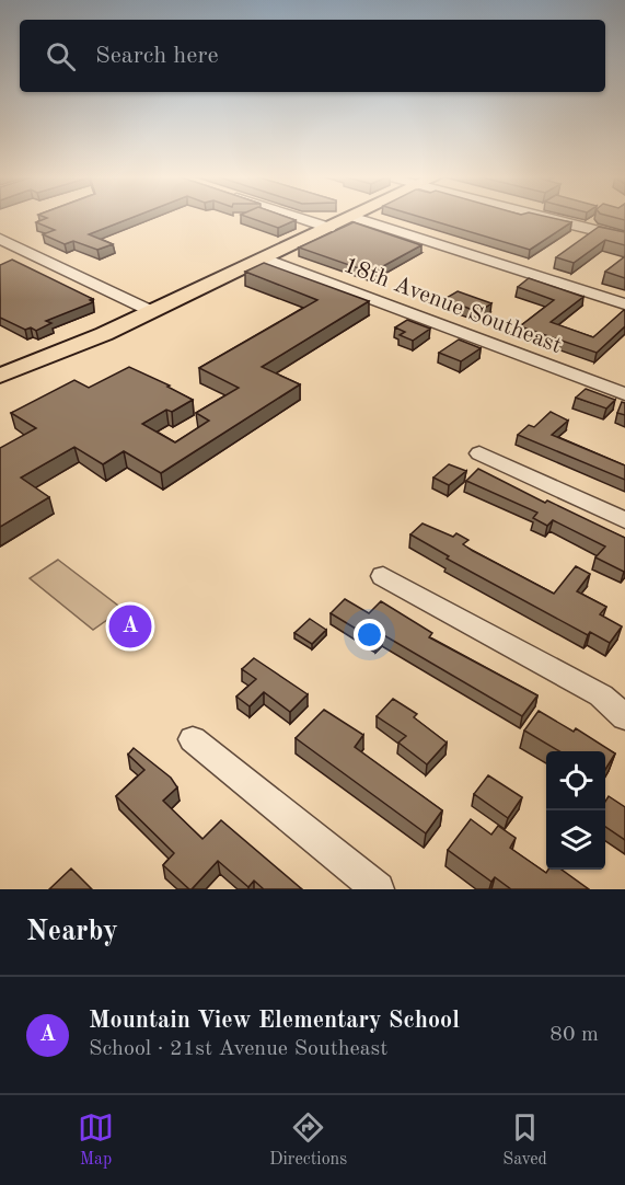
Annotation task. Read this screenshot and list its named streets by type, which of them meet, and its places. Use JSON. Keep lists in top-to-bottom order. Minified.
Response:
{"streets":{"street":["18th Avenue Southeast"]},"page":{"search":"Search here","pins":"A","heading":"Nearby","list":[{"mark":"A","name":"Mountain View Elementary School","note":"School · 21st Avenue Southeast","value":"80 m"}],"nav":["Map","Directions","Saved"]}}
